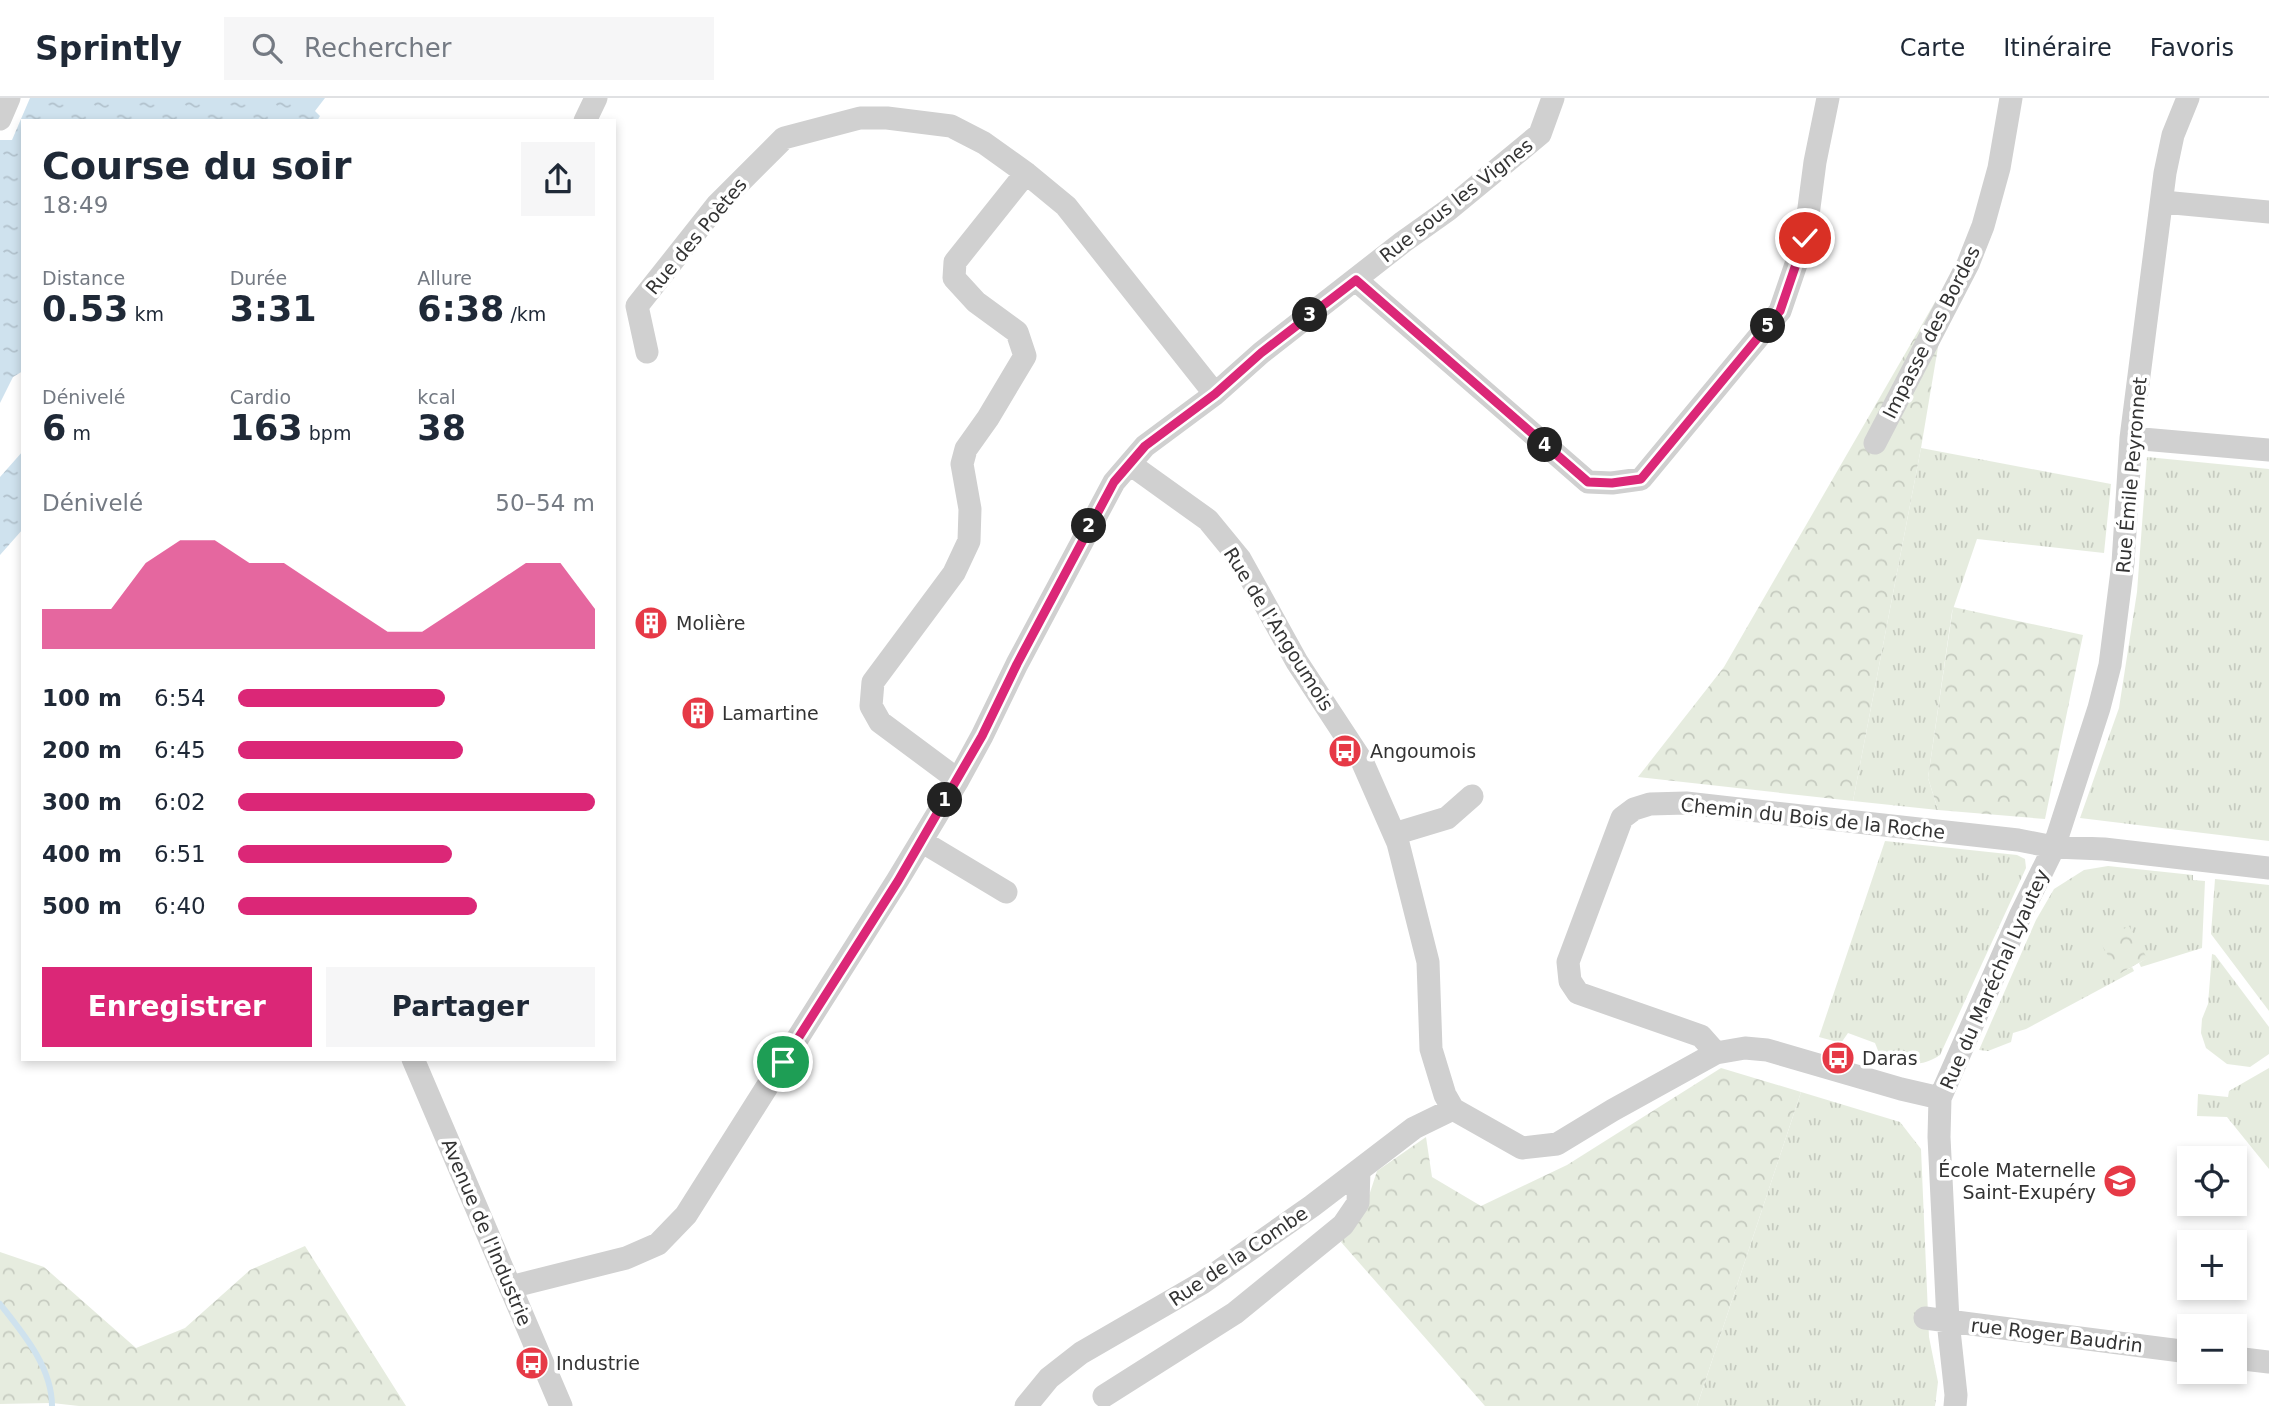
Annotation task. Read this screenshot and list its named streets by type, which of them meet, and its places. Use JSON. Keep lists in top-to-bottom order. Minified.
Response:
{"streets":{"street":["Rue sous les Vignes","Rue des Poètes","Impasse des Bordes","Rue Émile Peyronnet","Rue de l'Angoumois","Chemin du Bois de la Roche","Rue du Maréchal Lyautey","Avenue de l'Industrie","Rue de la Combe","rue Roger Baudrin"]},"crossings":[["Rue sous les Vignes","Rue des Poètes"],["Rue sous les Vignes","Rue de l'Angoumois"],["Rue sous les Vignes","Avenue de l'Industrie"],["Rue Émile Peyronnet","Chemin du Bois de la Roche"],["Rue Émile Peyronnet","Rue du Maréchal Lyautey"],["Rue de l'Angoumois","Rue de la Combe"],["Chemin du Bois de la Roche","Rue du Maréchal Lyautey"],["Rue du Maréchal Lyautey","rue Roger Baudrin"]],"places":{"building":["Molière","Lamartine"],"bus stop":["Angoumois","Daras","Industrie"],"school or university":["École Maternelle Saint-Exupéry"]},"page":{"header":"Sprintly","search":"Rechercher","nav":["Carte","Itinéraire","Favoris"],"heading":["Course du soir","18:49"],"stats":[["Distance","0.53 km"],["Durée","3:31"],["Allure","6:38 /km"],["Dénivelé","6 m"],["Cardio","163 bpm"],["kcal","38"]],"pins":["3","5","4","2","1"],"chart":["Dénivelé","50–54 m"],"list":[{"name":"100 m","note":"6:54"},{"name":"200 m","note":"6:45"},{"name":"300 m","note":"6:02"},{"name":"400 m","note":"6:51"},{"name":"500 m","note":"6:40"}],"buttons":["Enregistrer","Partager"],"map_buttons":["+","−"]}}
